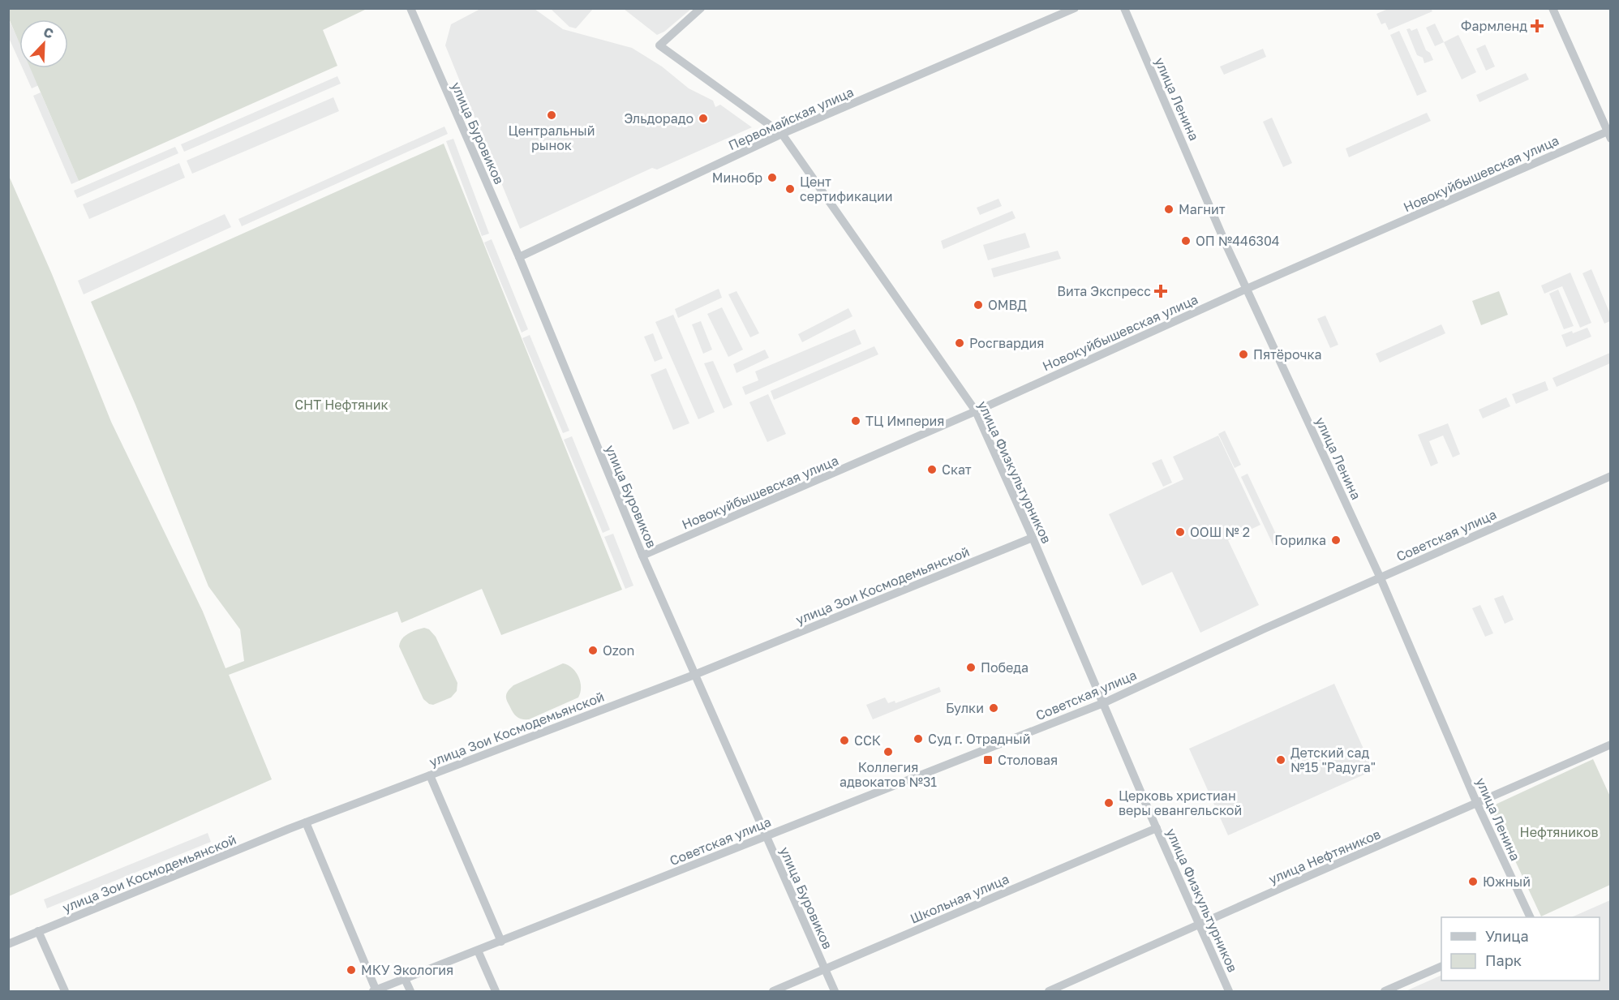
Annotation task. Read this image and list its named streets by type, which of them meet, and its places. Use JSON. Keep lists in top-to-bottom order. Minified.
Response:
{"streets":{"street":["улица Ленина","Первомайская улица","улица Буровиков","Новокуйбышевская улица","улица Физкультурников","Советская улица","улица Зои Космодемьянской","улица Нефтяников","Школьная улица"]},"crossings":[["улица Ленина","Новокуйбышевская улица"],["улица Ленина","Советская улица"],["улица Ленина","улица Нефтяников"],["Первомайская улица","улица Буровиков"],["Первомайская улица","улица Физкультурников"],["улица Буровиков","Новокуйбышевская улица"],["улица Буровиков","Советская улица"],["улица Буровиков","улица Зои Космодемьянской"],["улица Буровиков","Школьная улица"],["Новокуйбышевская улица","улица Физкультурников"],["улица Физкультурников","Советская улица"],["улица Физкультурников","улица Зои Космодемьянской"],["улица Физкультурников","улица Нефтяников"],["улица Физкультурников","Школьная улица"]],"parks":["СНТ Нефтяник","Нефтяников"],"places":{"health":["Фармленд","Вита Экспресс"],"other":["Центральный рынок","Эльдорадо","Минобр","Цент сертификации","Магнит","ОП №446304","ОМВД","Росгвардия","Пятёрочка","ТЦ Империя","Скат","ООШ № 2","Горилка","Ozon","Победа","Булки","Суд г. Отрадный","ССК","Коллегия адвокатов №31","Детский сад №15 \"Радуга\"","Церковь христиан веры евангельской","Южный","МКУ Экология"],"transit":["Столовая"]},"legend":["Улица","Парк"],"north":"top right"}
